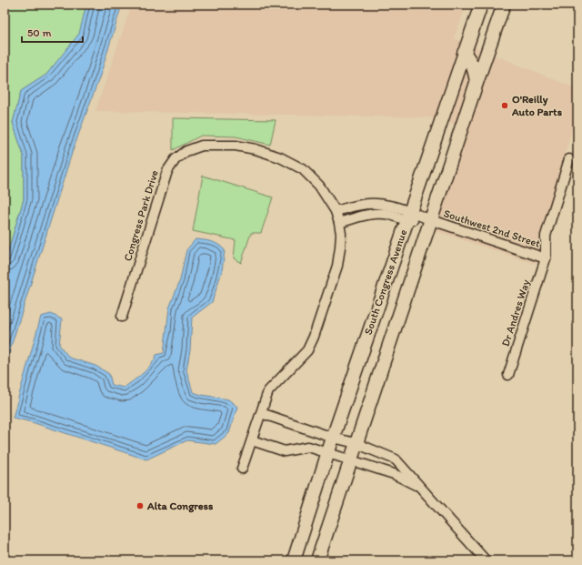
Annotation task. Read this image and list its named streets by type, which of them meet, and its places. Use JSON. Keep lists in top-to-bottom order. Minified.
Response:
{"streets":{"main road":["South Congress Avenue"],"street":["Congress Park Drive","Southwest 2nd Street","Dr Andres Way"]},"crossings":[["Southwest 2nd Street","South Congress Avenue"],["Southwest 2nd Street","Dr Andres Way"]],"places":["O'Reilly Auto Parts","Alta Congress"],"scale_bar":"50 m"}
